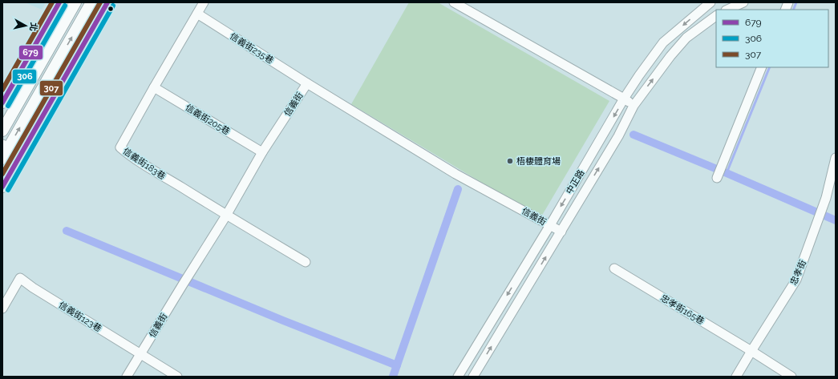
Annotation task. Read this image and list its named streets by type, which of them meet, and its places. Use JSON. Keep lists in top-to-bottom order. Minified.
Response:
{"streets":{"street":["信義街235巷","信義街","信義街205巷","信義街183巷","中正路","忠孝街","忠孝街165巷","信義街123巷"]},"crossings":[["信義街235巷","信義街"],["信義街","信義街205巷"],["信義街","信義街183巷"],["信義街","中正路"],["信義街","信義街123巷"],["信義街205巷","信義街183巷"],["忠孝街","忠孝街165巷"]],"places":["梧棲體育場"],"lines":["transit line 679","transit line 307","transit line 306"],"legend":["679","306","307"],"north":"right"}
